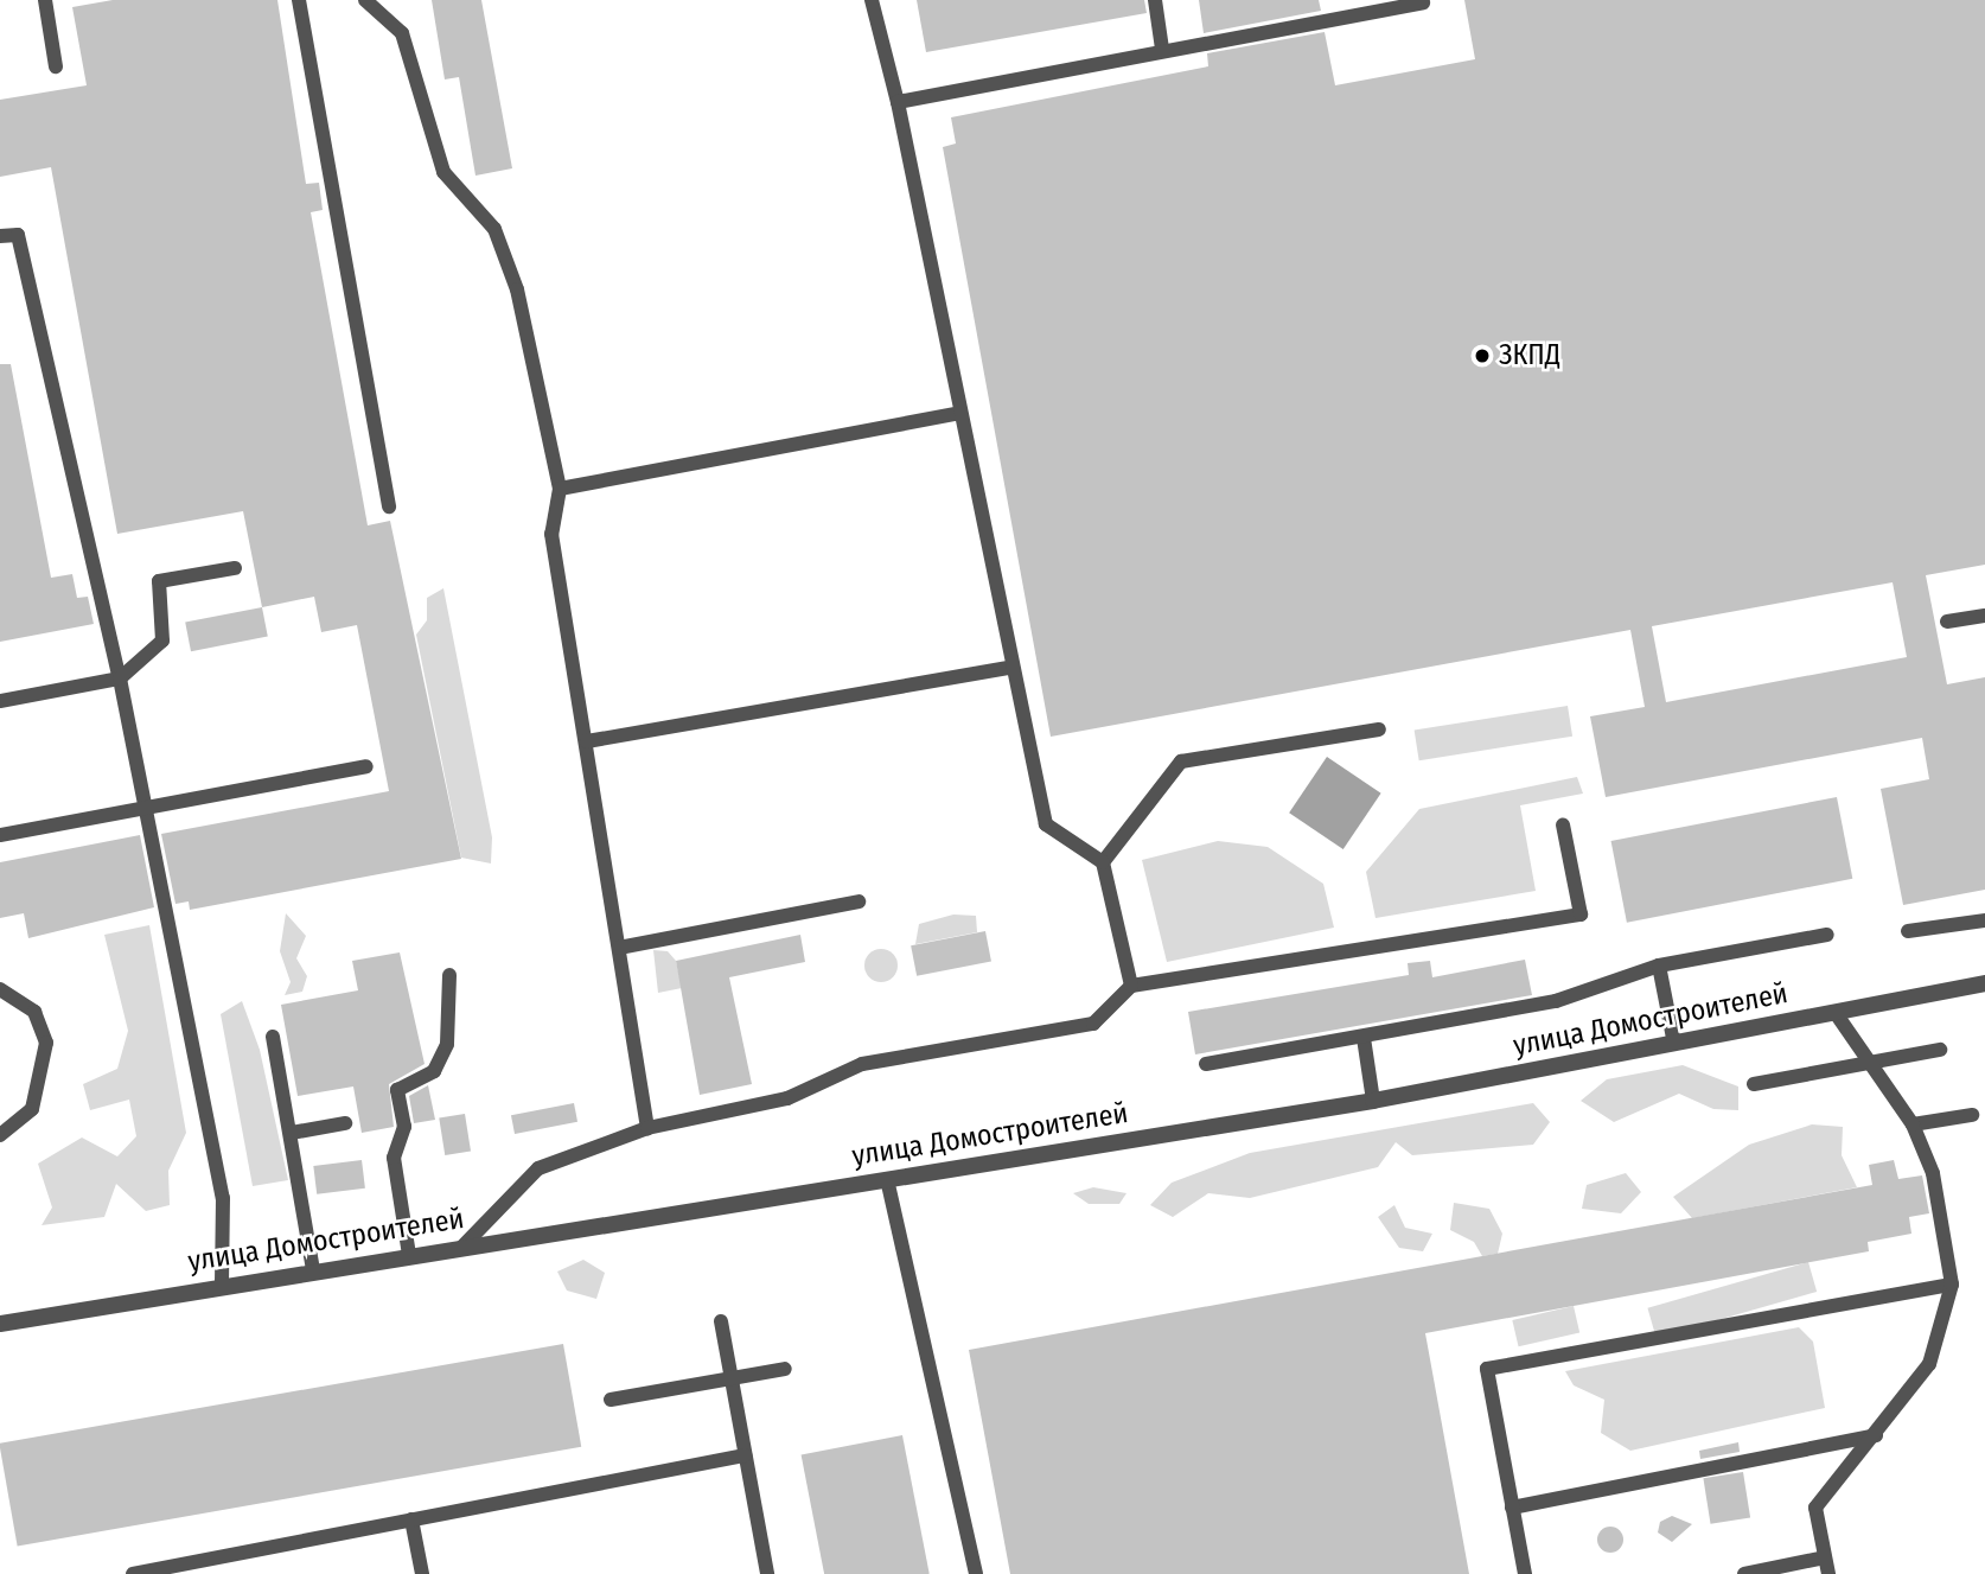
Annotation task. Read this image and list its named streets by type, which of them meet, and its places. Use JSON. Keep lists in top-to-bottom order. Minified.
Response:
{"streets":{"street":["улица Домостроителей"]},"places":["ЗКПД"]}
